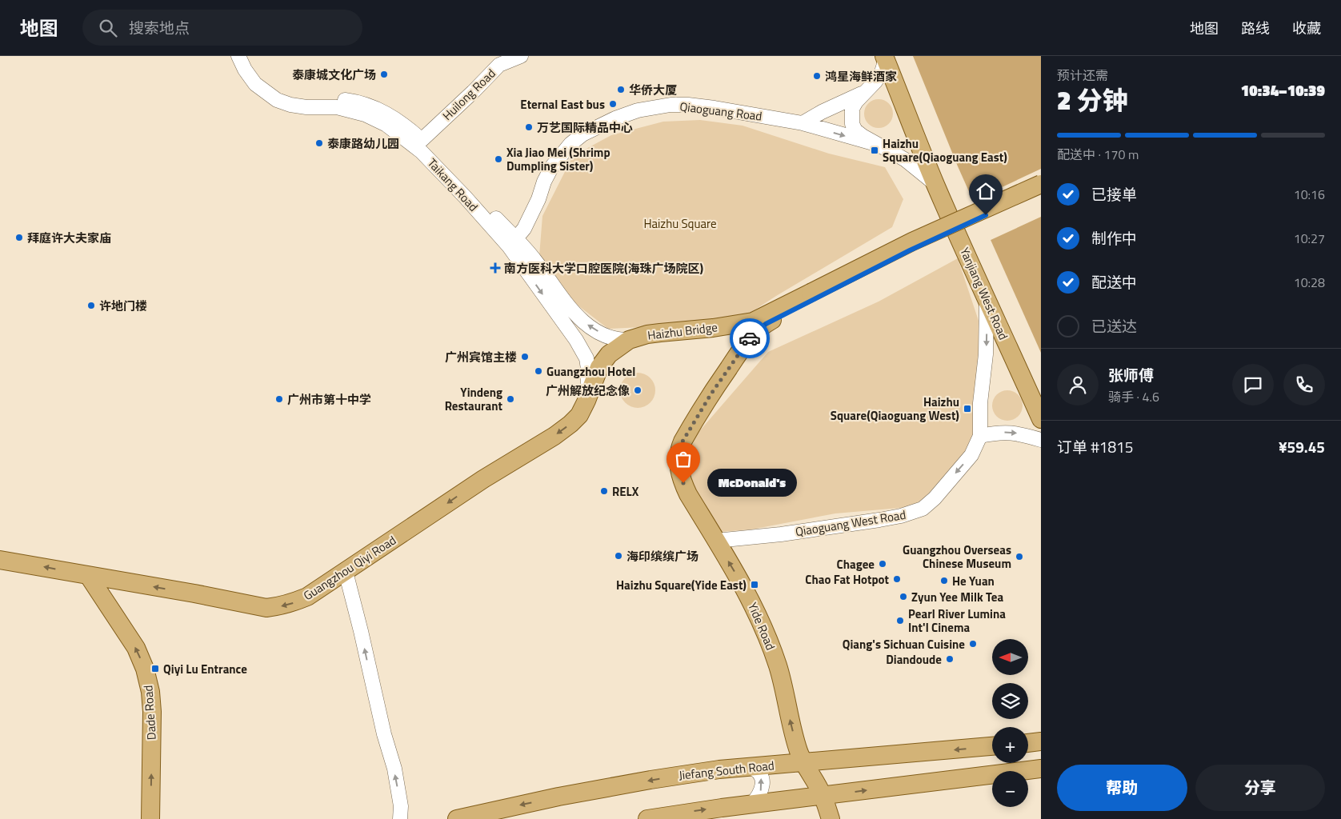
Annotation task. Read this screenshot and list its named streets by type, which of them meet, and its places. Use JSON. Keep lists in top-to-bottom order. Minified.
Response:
{"streets":{"main road":["Yanjiang West Road","Haizhu Bridge","Guangzhou Qiyi Road","Yide Road","Dade Road","Jiefang South Road"],"street":["Huilong Road","Qiaoguang Road","Taikang Road","Qiaoguang West Road"]},"crossings":[["Huilong Road","Taikang Road"],["Qiaoguang Road","Taikang Road"],["Taikang Road","Haizhu Bridge"],["Taikang Road","Guangzhou Qiyi Road"],["Yanjiang West Road","Qiaoguang West Road"],["Haizhu Bridge","Guangzhou Qiyi Road"],["Haizhu Bridge","Yide Road"],["Qiaoguang West Road","Yide Road"],["Guangzhou Qiyi Road","Dade Road"],["Yide Road","Jiefang South Road"]],"one_way":["Qiaoguang West Road","Guangzhou Qiyi Road","Yide Road","Dade Road"],"parks":["Haizhu Square"],"places":{"other":["泰康城文化广场","鸿星海鲜酒家","华侨大厦","Eternal East bus","万艺国际精品中心","泰康路幼儿园","Xia Jiao Mei (Shrimp Dumpling Sister)","拜庭许大夫家庙","许地门楼","广州宾馆主楼","Guangzhou Hotel","广州解放纪念像","广州市第十中学","Yindeng Restaurant","McDonald's","RELX","海印缤缤广场","Guangzhou Overseas Chinese Museum","Chagee","Chao Fat Hotpot","He Yuan","Zyun Yee Milk Tea","Pearl River Lumina Int'l Cinema","Qiang's Sichuan Cuisine","Diandoude"],"transit":["Haizhu Square(Qiaoguang East)","Haizhu Square(Qiaoguang West)","Haizhu Square(Yide East)","Qiyi Lu Entrance"],"health":["南方医科大学口腔医院(海珠广场院区)"]},"north":"left","page":{"header":"地图","search":"搜索地点","nav":["地图","路线","收藏"],"heading":["2 分钟","预计还需","10:34–10:39"],"panel":["张师傅","骑手 · 4.6","订单 #1815","¥59.45"],"bar":"配送中 · 170 m","list":[["已接单","10:16"],["制作中","10:27"],["配送中","10:28"],"已送达"],"bubble":"McDonald's","map_buttons":["+","−"],"buttons":["帮助","分享"]}}
